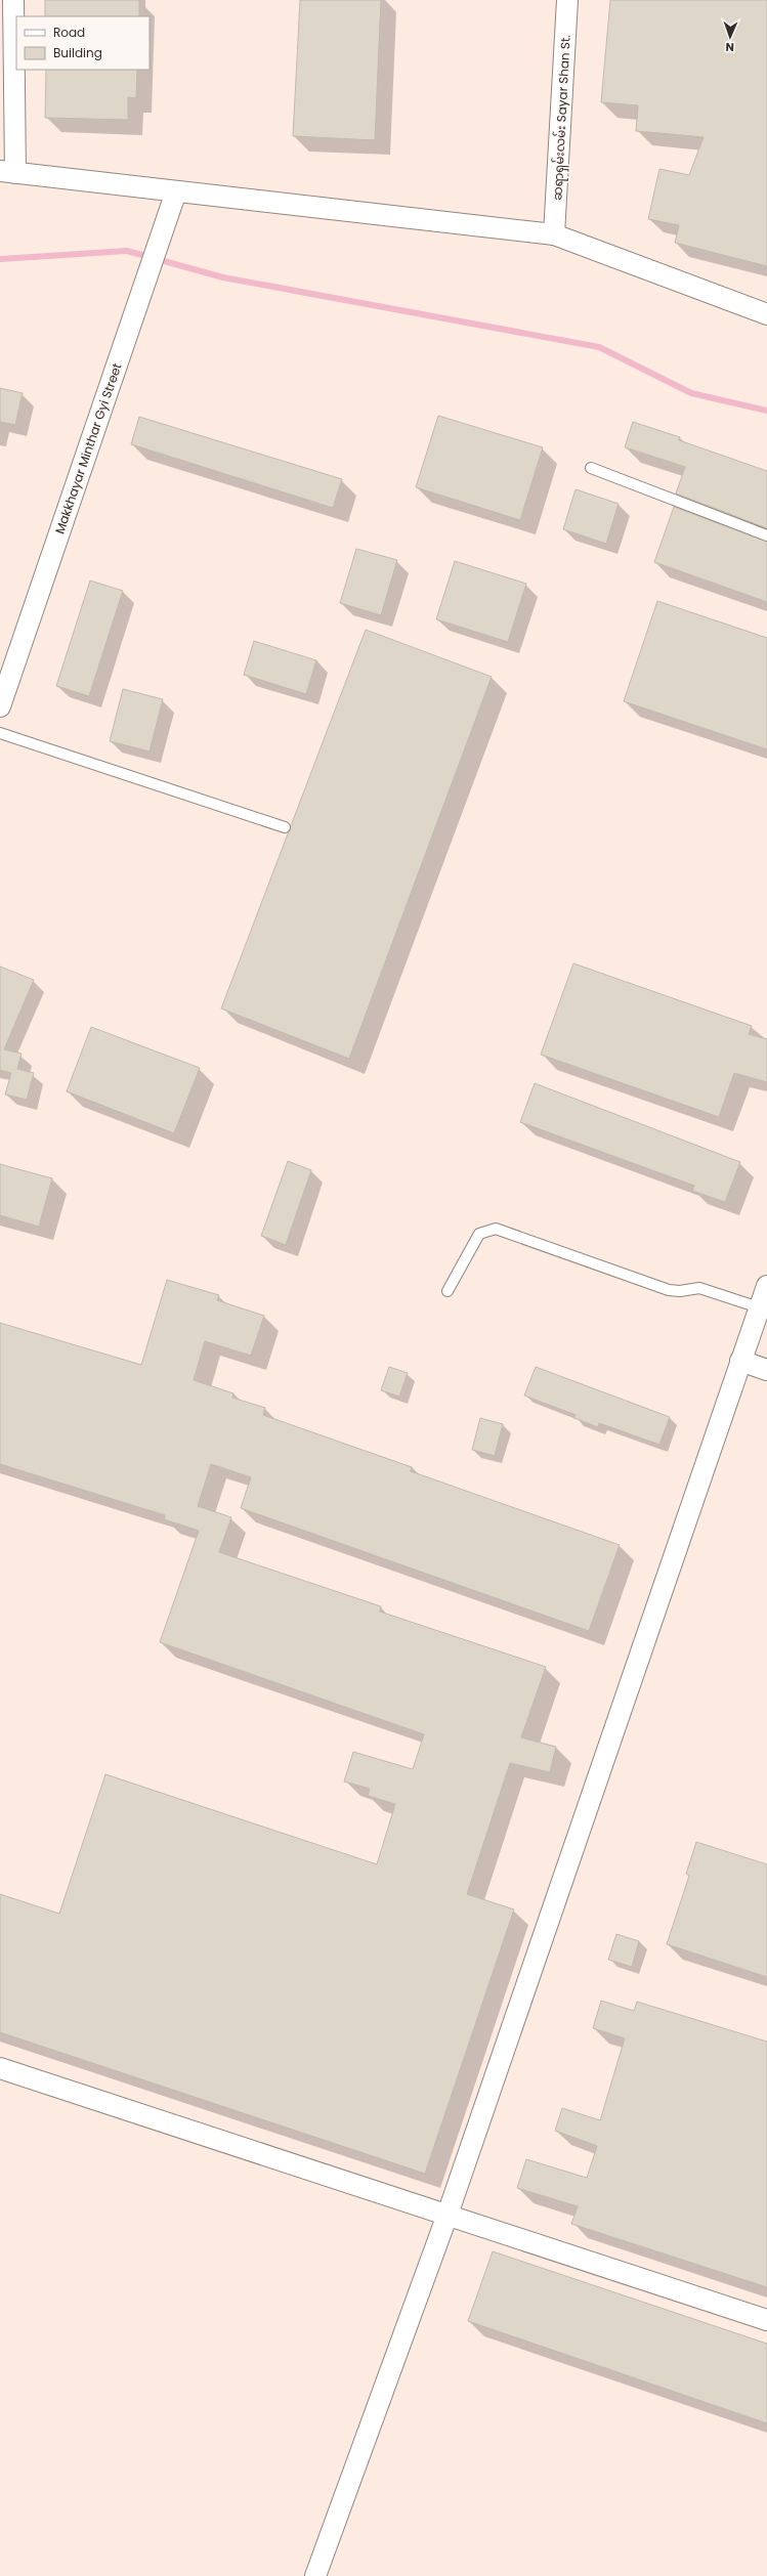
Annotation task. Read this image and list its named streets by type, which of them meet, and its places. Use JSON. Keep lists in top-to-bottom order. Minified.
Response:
{"streets":{"street":["ဆရာရှမ်းလမ်း Sayar Shan St.","Makkhayar Minthar Gyi Street"]},"legend":["Road","Building"],"north":"bottom"}
